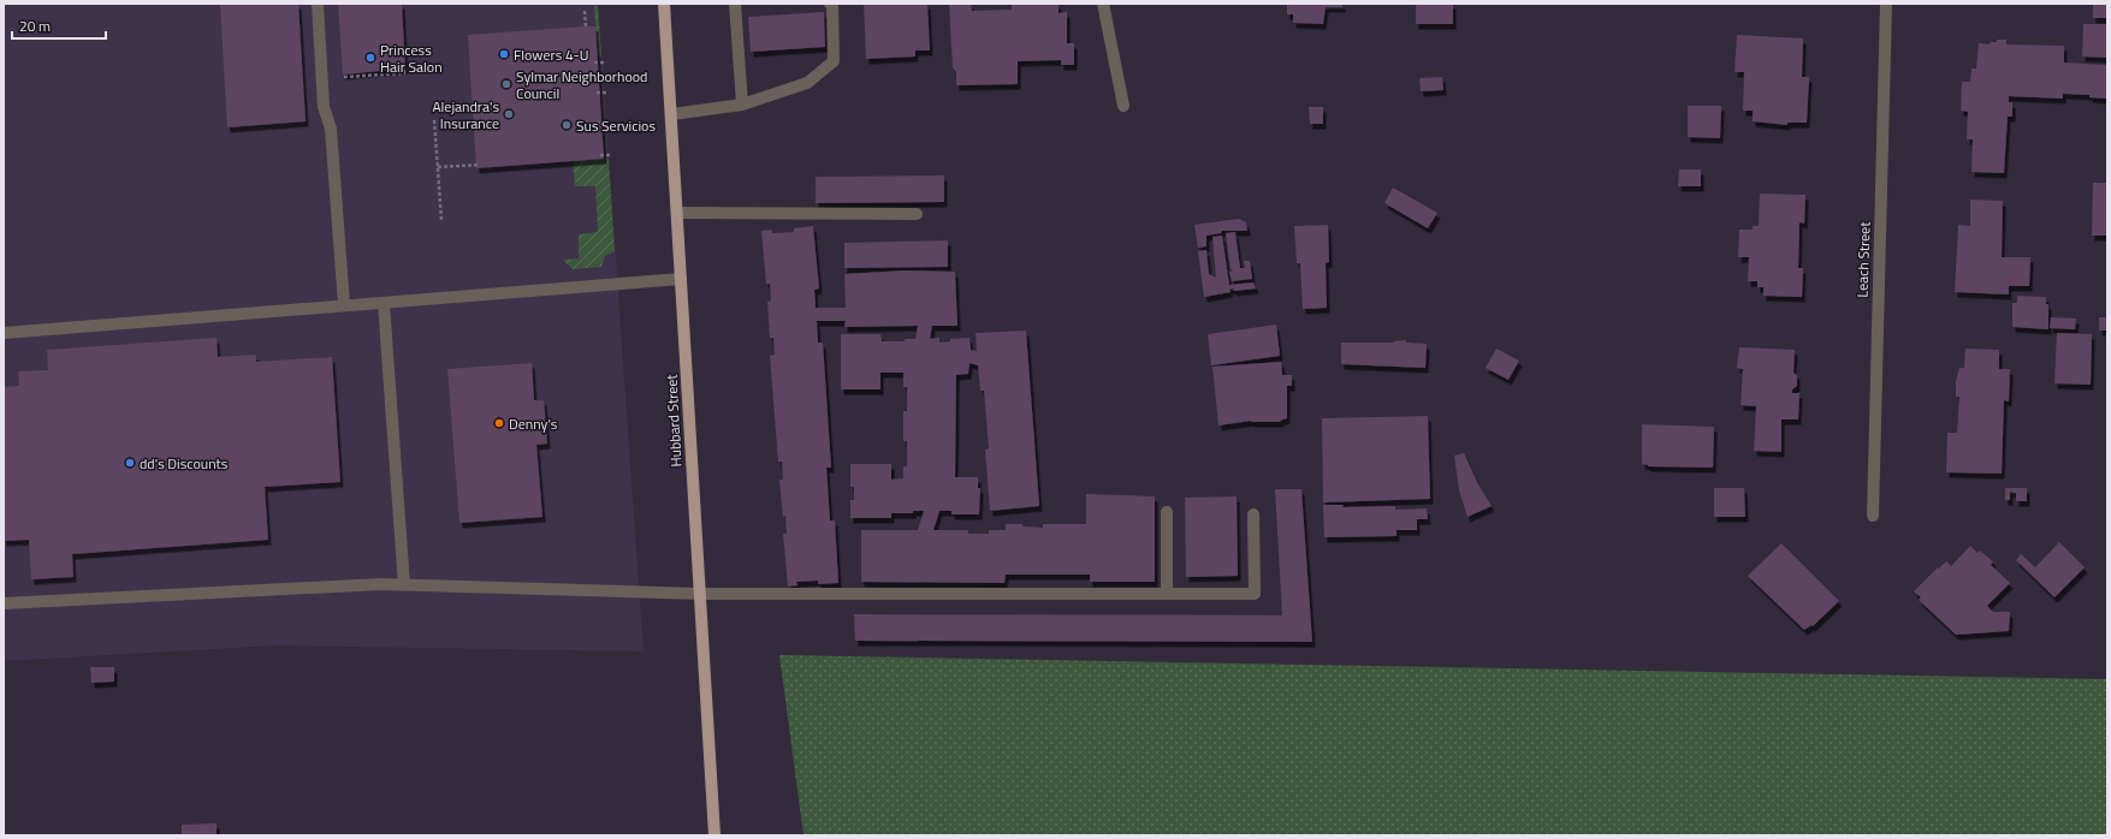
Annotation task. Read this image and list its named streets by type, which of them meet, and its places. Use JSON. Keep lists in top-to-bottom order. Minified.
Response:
{"streets":{"main road":["Hubbard Street"],"street":["Leach Street"]},"places":["Flowers 4-U","Princess Hair Salon","Sylmar Neighborhood Council","Alejandra's Insurance","Sus Servicios","Denny's","dd's Discounts"],"scale_bar":"20 m"}
